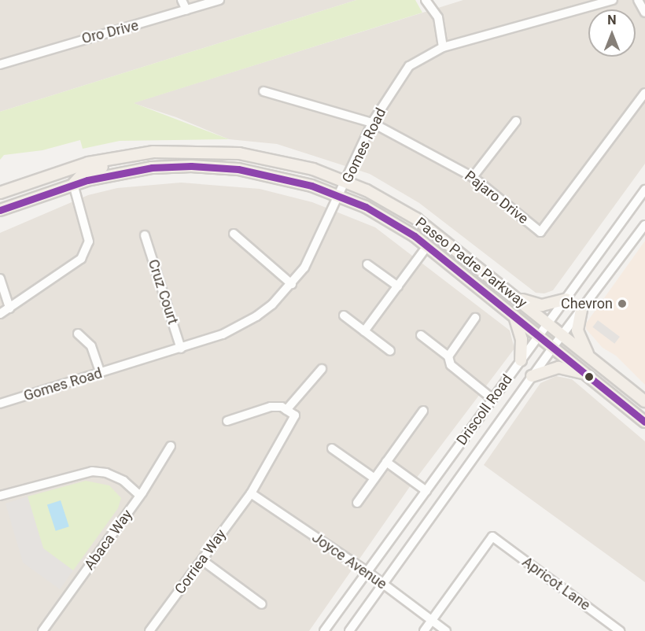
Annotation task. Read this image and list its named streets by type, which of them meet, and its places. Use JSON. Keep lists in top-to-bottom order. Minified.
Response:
{"streets":{"main road":["Paseo Padre Parkway"],"street":["Oro Drive","Gomes Road","Pajaro Drive","Cruz Court","Driscoll Road","Abaca Way","Joyce Avenue","Corriea Way","Apricot Lane"]},"crossings":[["Gomes Road","Pajaro Drive"],["Gomes Road","Paseo Padre Parkway"],["Gomes Road","Cruz Court"],["Paseo Padre Parkway","Driscoll Road"],["Driscoll Road","Joyce Avenue"],["Joyce Avenue","Corriea Way"],["Joyce Avenue","Apricot Lane"]],"places":["Chevron"],"north":"top"}
